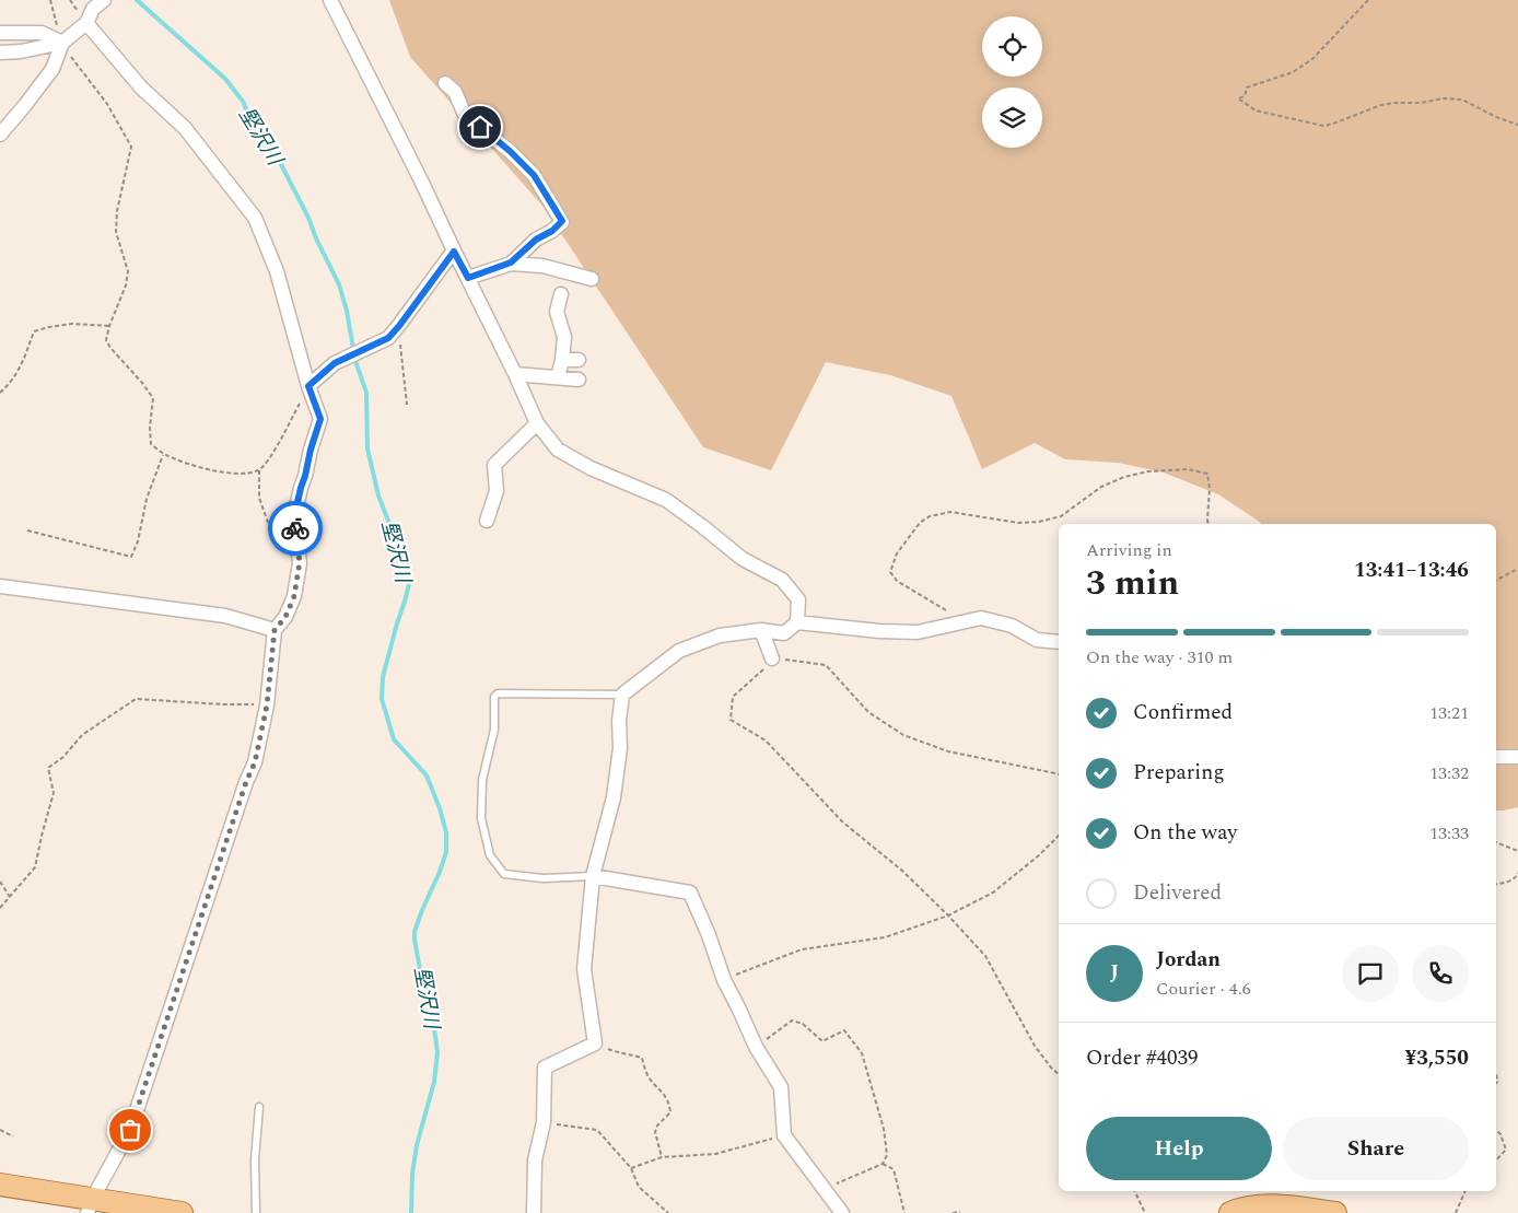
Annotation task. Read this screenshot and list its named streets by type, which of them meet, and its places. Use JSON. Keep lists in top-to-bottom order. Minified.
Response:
{"water":["堅沢川"],"page":{"heading":["3 min","Arriving in","13:41–13:46"],"panel":["Jordan","Courier · 4.6","Order #4039","¥3,550"],"bar":"On the way · 310 m","list":[["Confirmed","13:21"],["Preparing","13:32"],["On the way","13:33"],"Delivered"],"round":"J","buttons":["Help","Share"]}}
